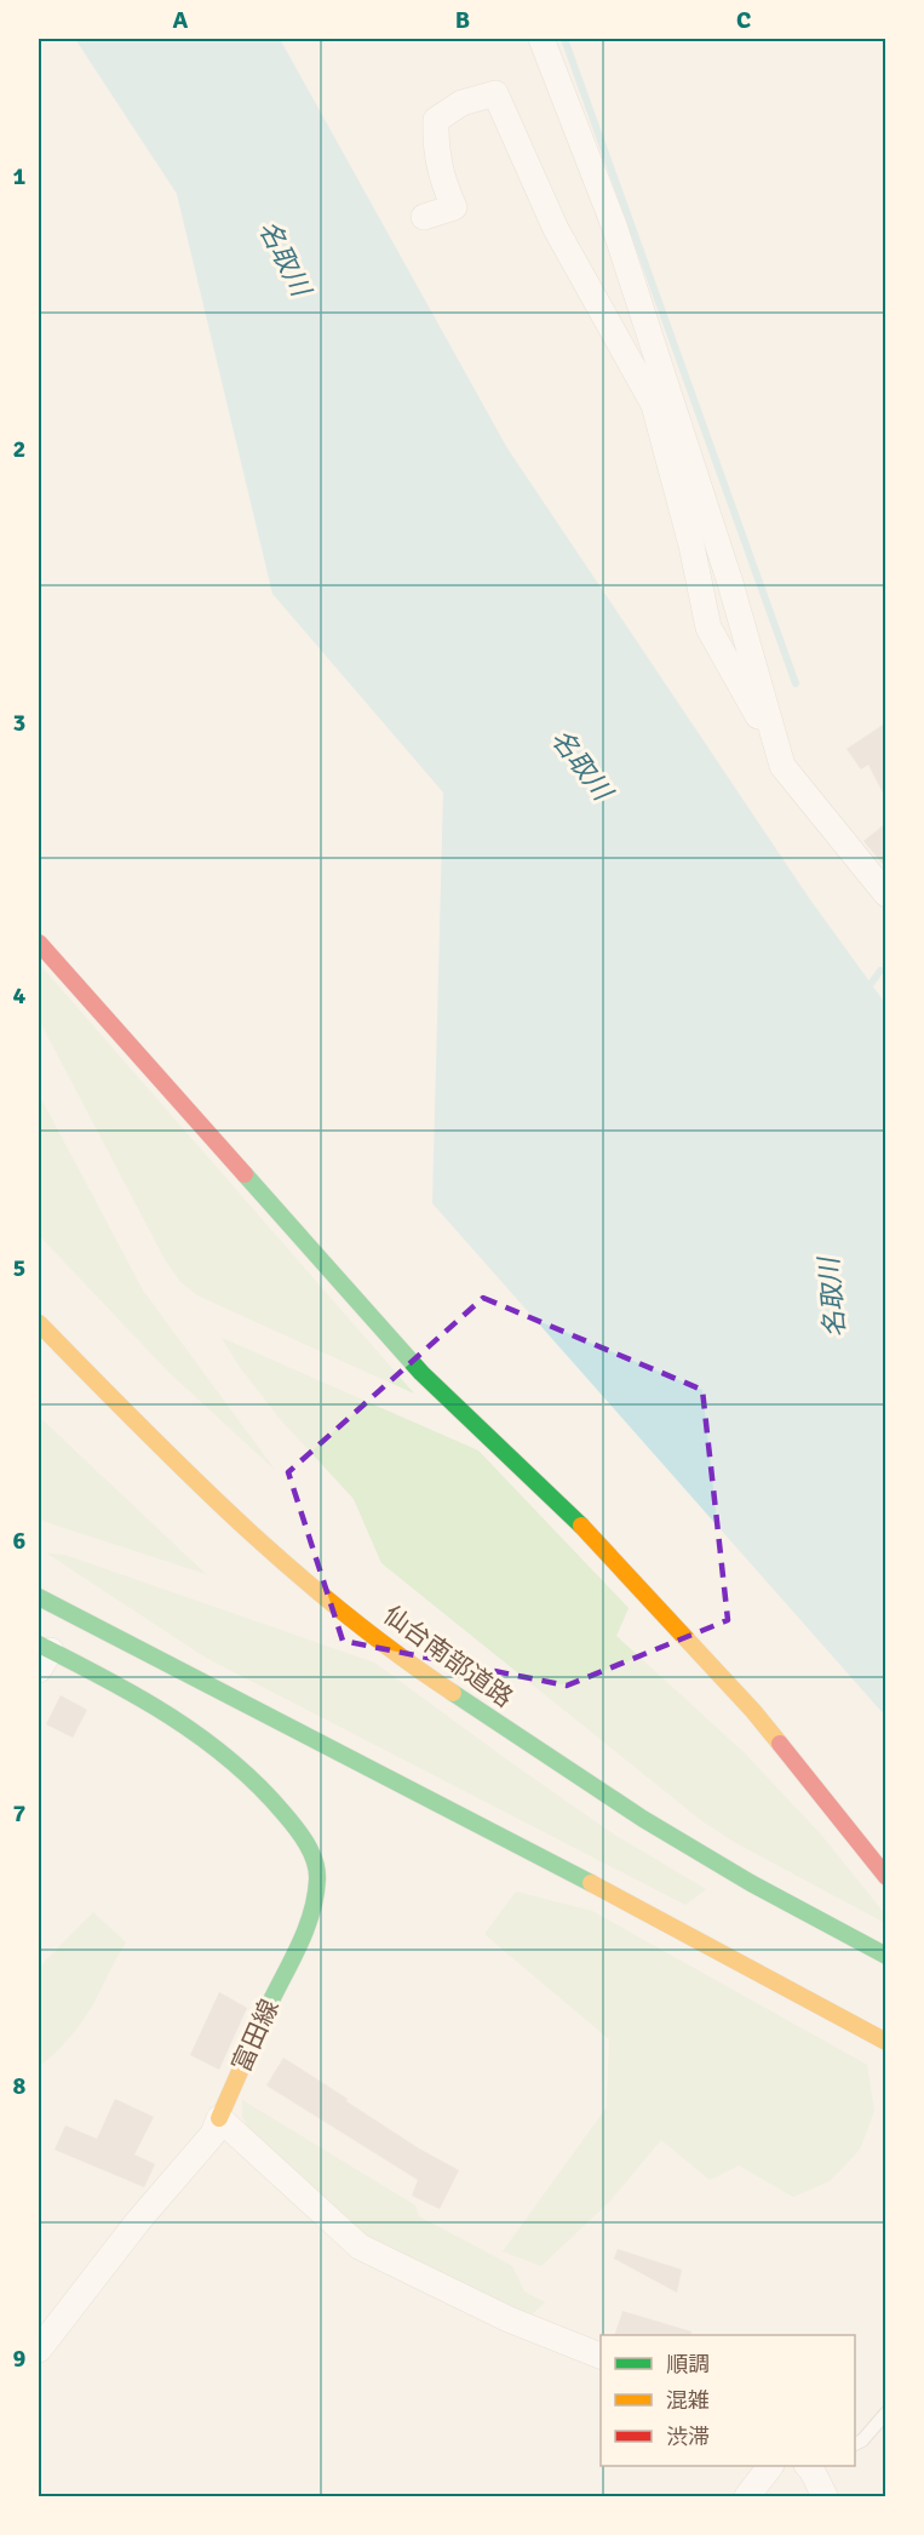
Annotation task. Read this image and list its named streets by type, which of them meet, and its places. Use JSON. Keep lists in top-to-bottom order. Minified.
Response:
{"streets":{"main road":["仙台南部道路","富田線"]},"water":["名取川"],"legend":["順調","混雑","渋滞"],"grid":{"columns":["A","B","C"],"rows":["1","2","3","4","5","6","7","8","9"]}}
